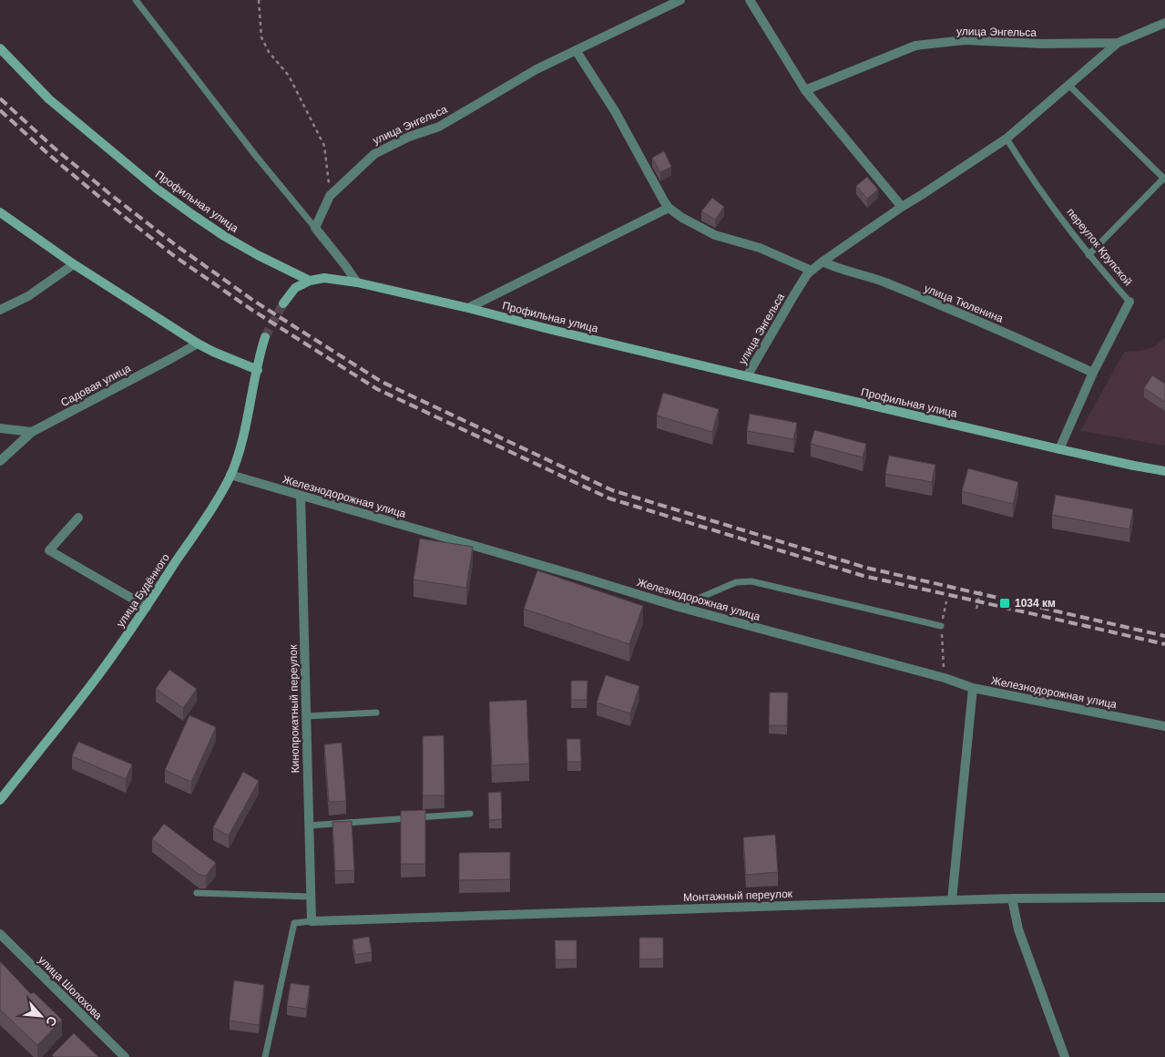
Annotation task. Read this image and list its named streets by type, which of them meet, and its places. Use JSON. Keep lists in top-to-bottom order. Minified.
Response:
{"streets":{"main road":["Профильная улица","улица Будённого"],"street":["улица Энгельса","переулок Крупской","улица Тюленина","Садовая улица","Железнодорожная улица","Кинопрокатный переулок","Монтажный переулок","улица Шолохова"]},"crossings":[["улица Энгельса","Профильная улица"],["улица Энгельса","улица Тюленина"],["Профильная улица","переулок Крупской"],["переулок Крупской","улица Тюленина"],["Железнодорожная улица","улица Будённого"],["Железнодорожная улица","Кинопрокатный переулок"],["Кинопрокатный переулок","Монтажный переулок"]],"places":{"transit":["1034 км"]},"north":"bottom right"}
